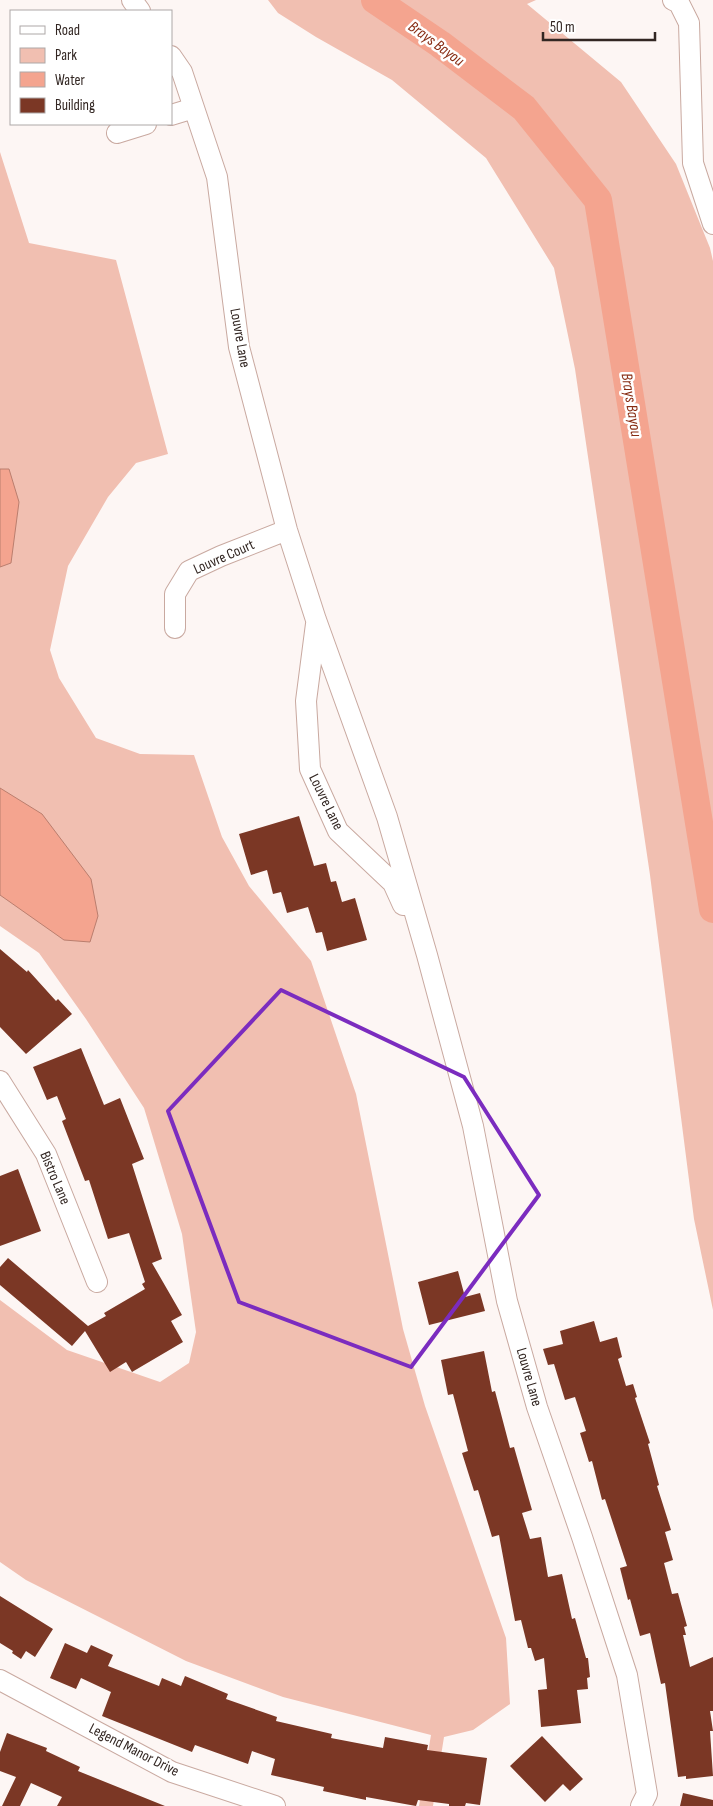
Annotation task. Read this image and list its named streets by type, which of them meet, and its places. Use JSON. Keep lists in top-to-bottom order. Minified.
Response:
{"streets":{"street":["Louvre Lane","Louvre Court","Bistro Lane","Legend Manor Drive"]},"crossings":[["Louvre Lane","Louvre Court"]],"water":["Brays Bayou"],"legend":["Road","Park","Water","Building"],"scale_bar":"50 m"}
